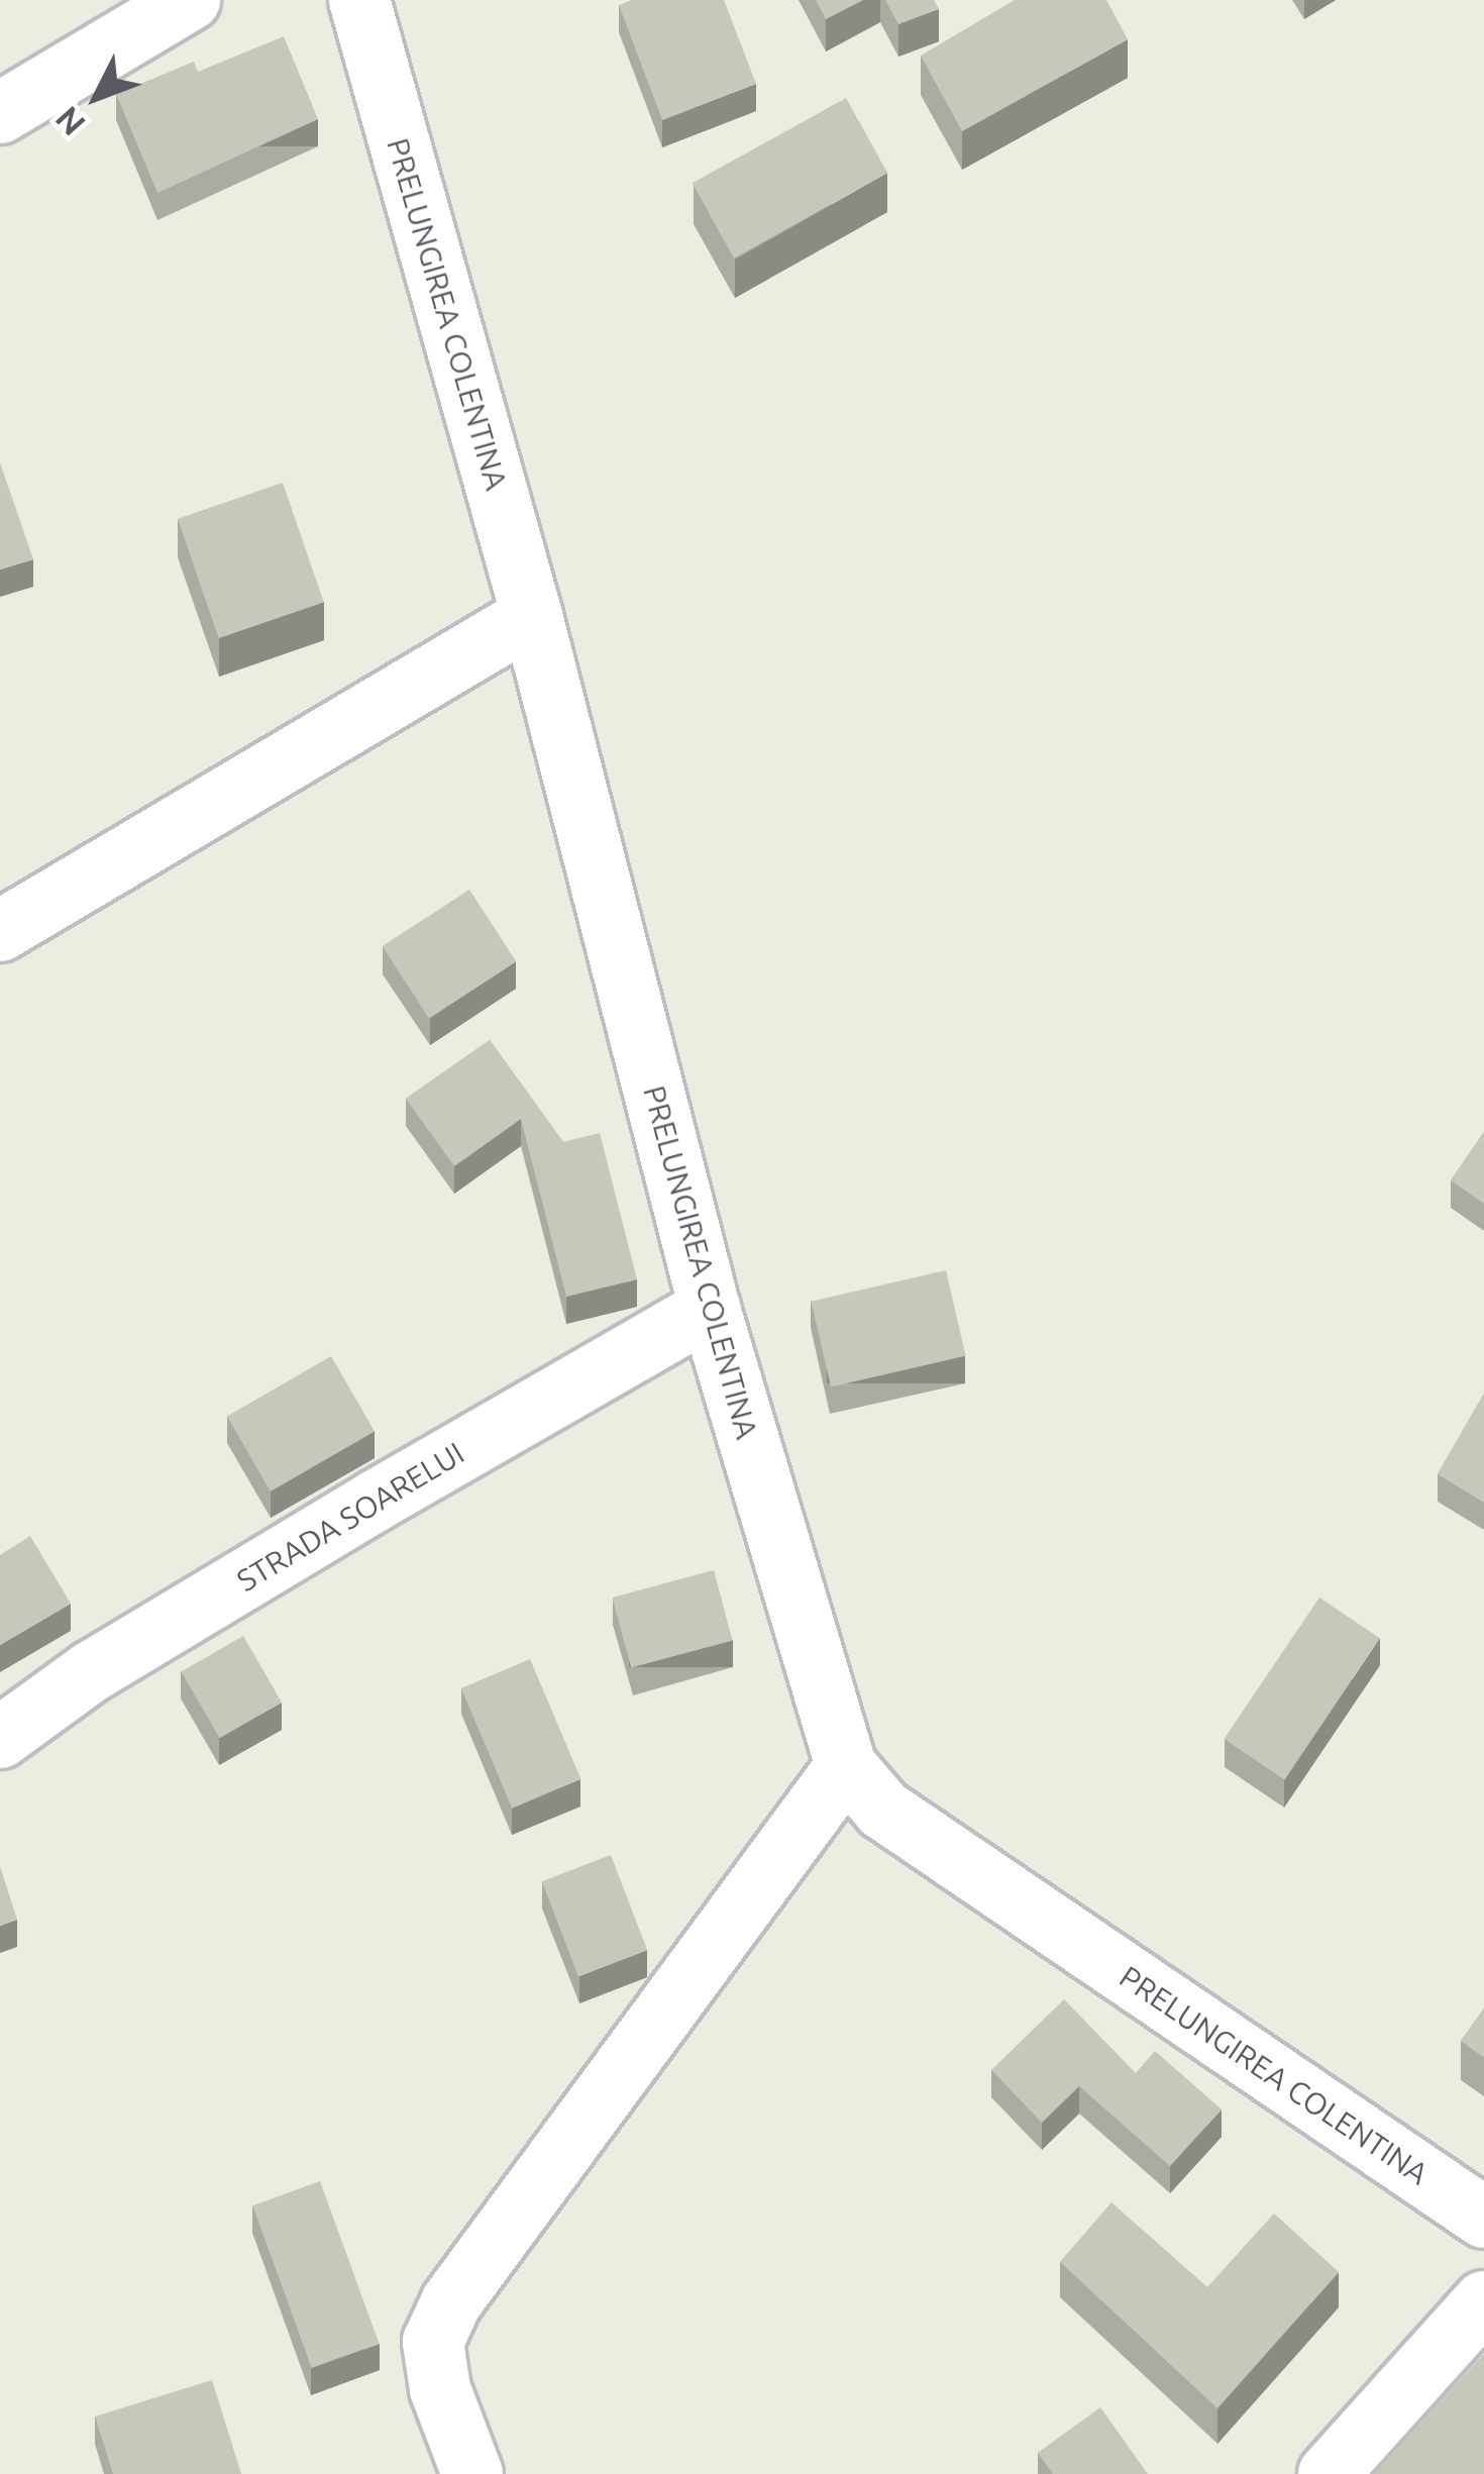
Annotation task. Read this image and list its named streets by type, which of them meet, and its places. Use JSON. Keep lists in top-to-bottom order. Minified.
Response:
{"streets":{"street":["PRELUNGIREA COLENTINA","STRADA SOARELUI"]},"crossings":[["PRELUNGIREA COLENTINA","STRADA SOARELUI"]],"north":"bottom left"}
